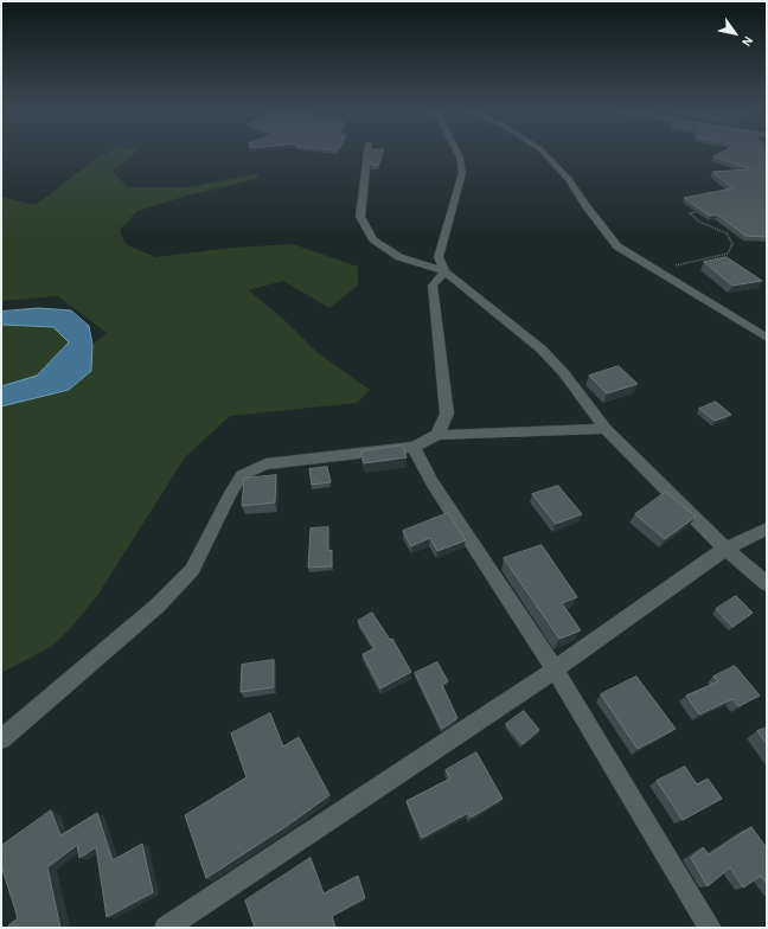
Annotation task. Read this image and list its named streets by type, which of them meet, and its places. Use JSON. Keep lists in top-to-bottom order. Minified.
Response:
{"north":"bottom right"}
